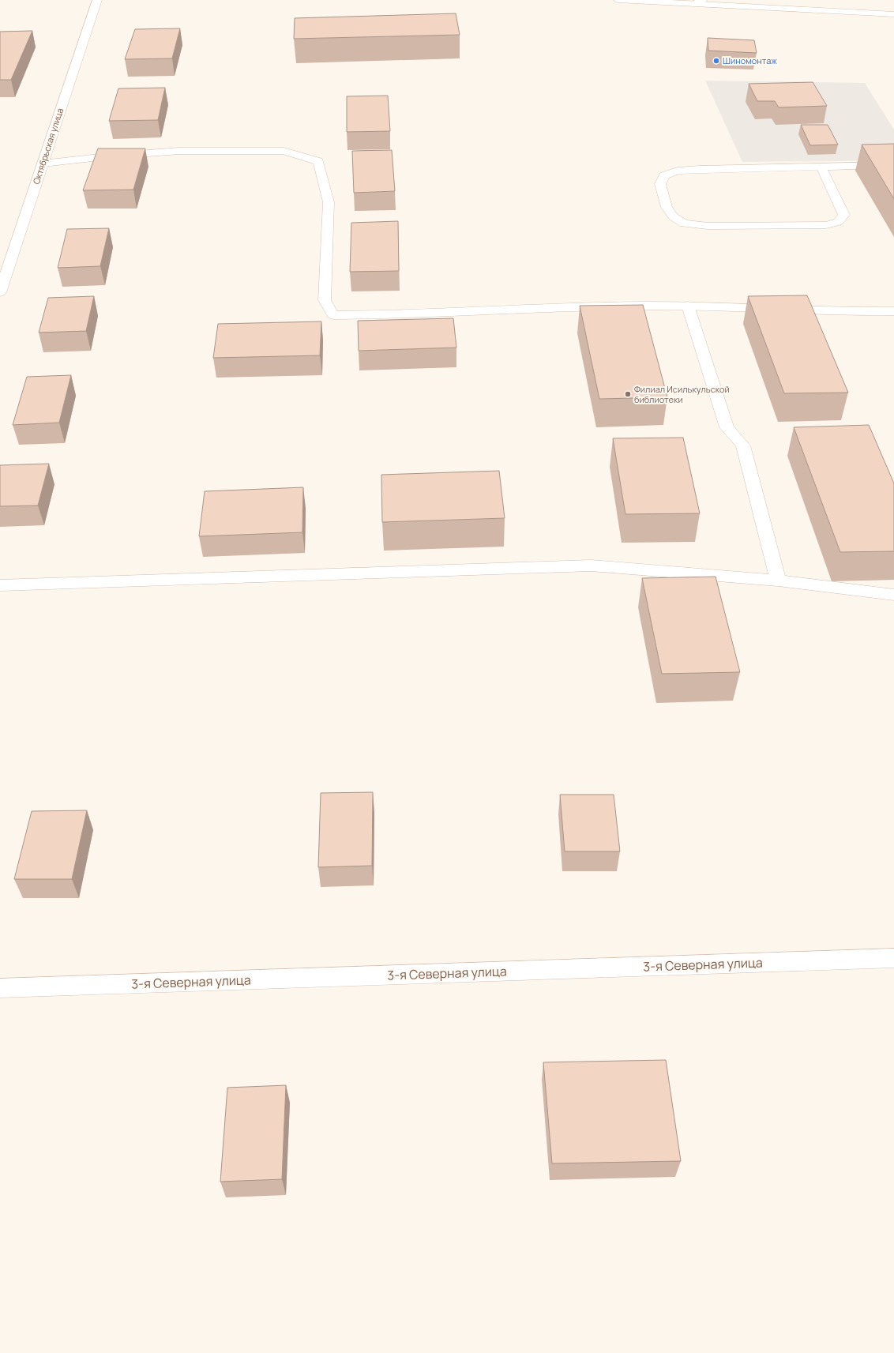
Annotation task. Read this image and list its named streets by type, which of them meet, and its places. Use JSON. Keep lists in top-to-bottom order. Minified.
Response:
{"streets":{"street":["Октябрьская улица","3-я Северная улица"]},"places":["Шиномонтаж","Филиал Исилькульской библиотеки"]}
